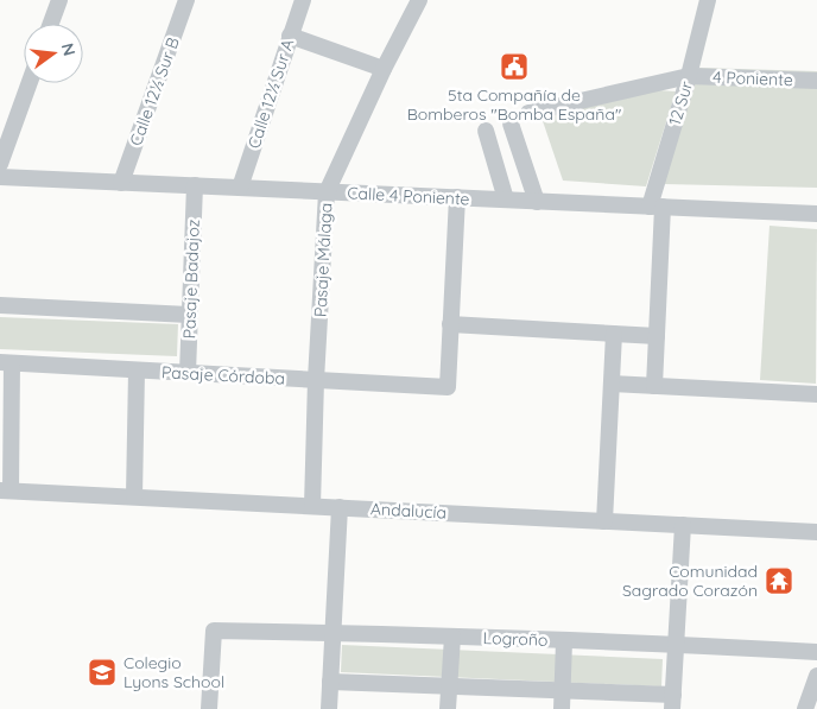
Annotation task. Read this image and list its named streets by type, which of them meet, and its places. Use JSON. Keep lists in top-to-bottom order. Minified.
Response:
{"streets":{"street":["4 Poniente","Calle 12½ Sur B","Calle 12½ Sur A","12 Sur","Calle 4 Poniente","Pasaje Málaga","Pasaje Badajoz","Pasaje Córdoba","Andalucía","Logroño"]},"crossings":[["4 Poniente","12 Sur"],["Calle 12½ Sur B","Calle 4 Poniente"],["Calle 12½ Sur A","Calle 4 Poniente"],["12 Sur","Calle 4 Poniente"],["Calle 4 Poniente","Pasaje Málaga"],["Calle 4 Poniente","Pasaje Badajoz"],["Pasaje Málaga","Pasaje Córdoba"],["Pasaje Málaga","Andalucía"],["Pasaje Badajoz","Pasaje Córdoba"]],"places":{"public building":["5ta Compañía de Bomberos \"Bomba España\""],"temple":["Comunidad Sagrado Corazón"],"school or university":["Colegio Lyons School"]},"north":"right"}
